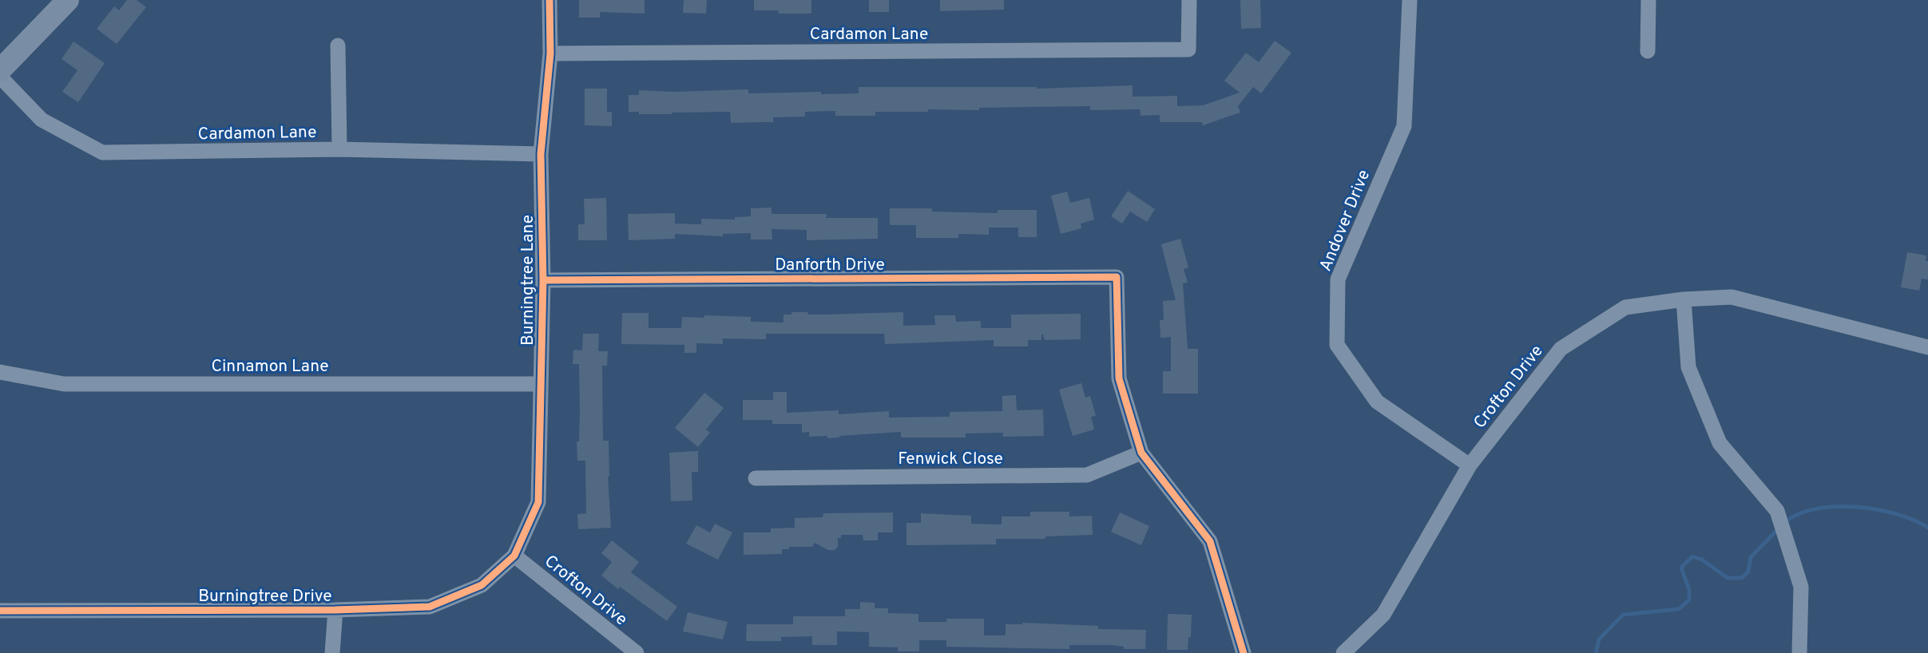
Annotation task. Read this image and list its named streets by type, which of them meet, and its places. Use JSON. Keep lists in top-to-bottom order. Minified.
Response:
{"streets":{"street":["Cardamon Lane","Andover Drive","Danforth Drive","Burningtree Lane","Cinnamon Lane","Crofton Drive","Fenwick Close","Burningtree Drive"]},"crossings":[["Cardamon Lane","Burningtree Lane"],["Andover Drive","Crofton Drive"],["Danforth Drive","Burningtree Lane"],["Danforth Drive","Fenwick Close"],["Burningtree Lane","Cinnamon Lane"],["Burningtree Lane","Crofton Drive"],["Burningtree Lane","Burningtree Drive"],["Crofton Drive","Burningtree Drive"]]}
